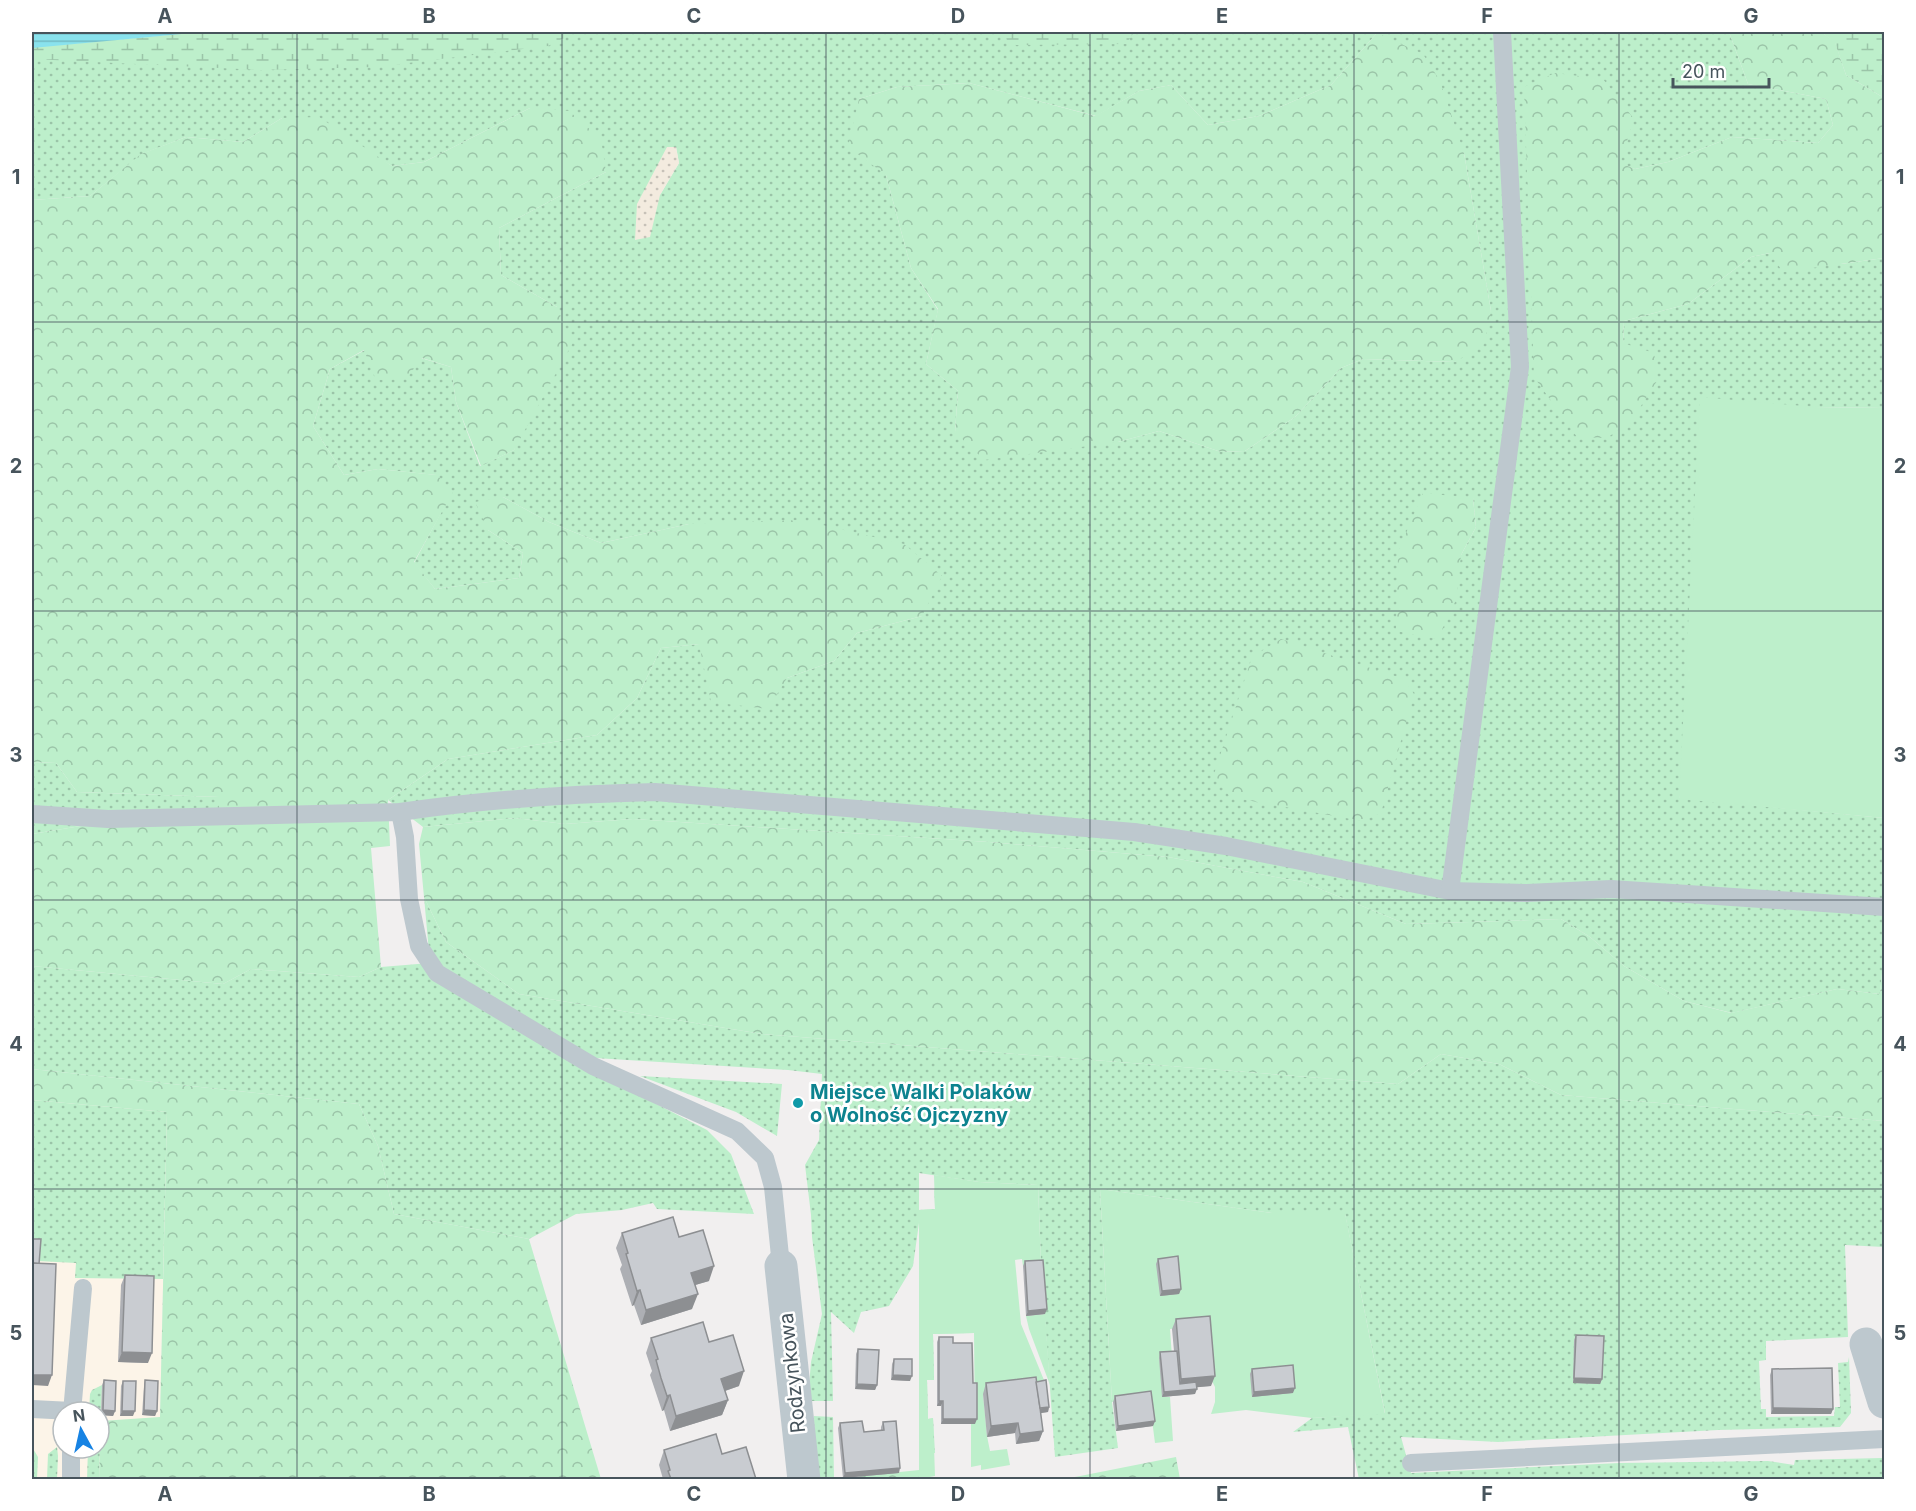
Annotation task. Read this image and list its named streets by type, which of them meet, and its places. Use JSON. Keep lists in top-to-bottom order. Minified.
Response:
{"streets":{"street":["Rodzynkowa"]},"places":["Miejsce Walki Polaków o Wolność Ojczyzny"],"scale_bar":"20 m","north":"top","grid":{"columns":["A","B","C","D","E","F","G"],"rows":["1","2","3","4","5"]}}
